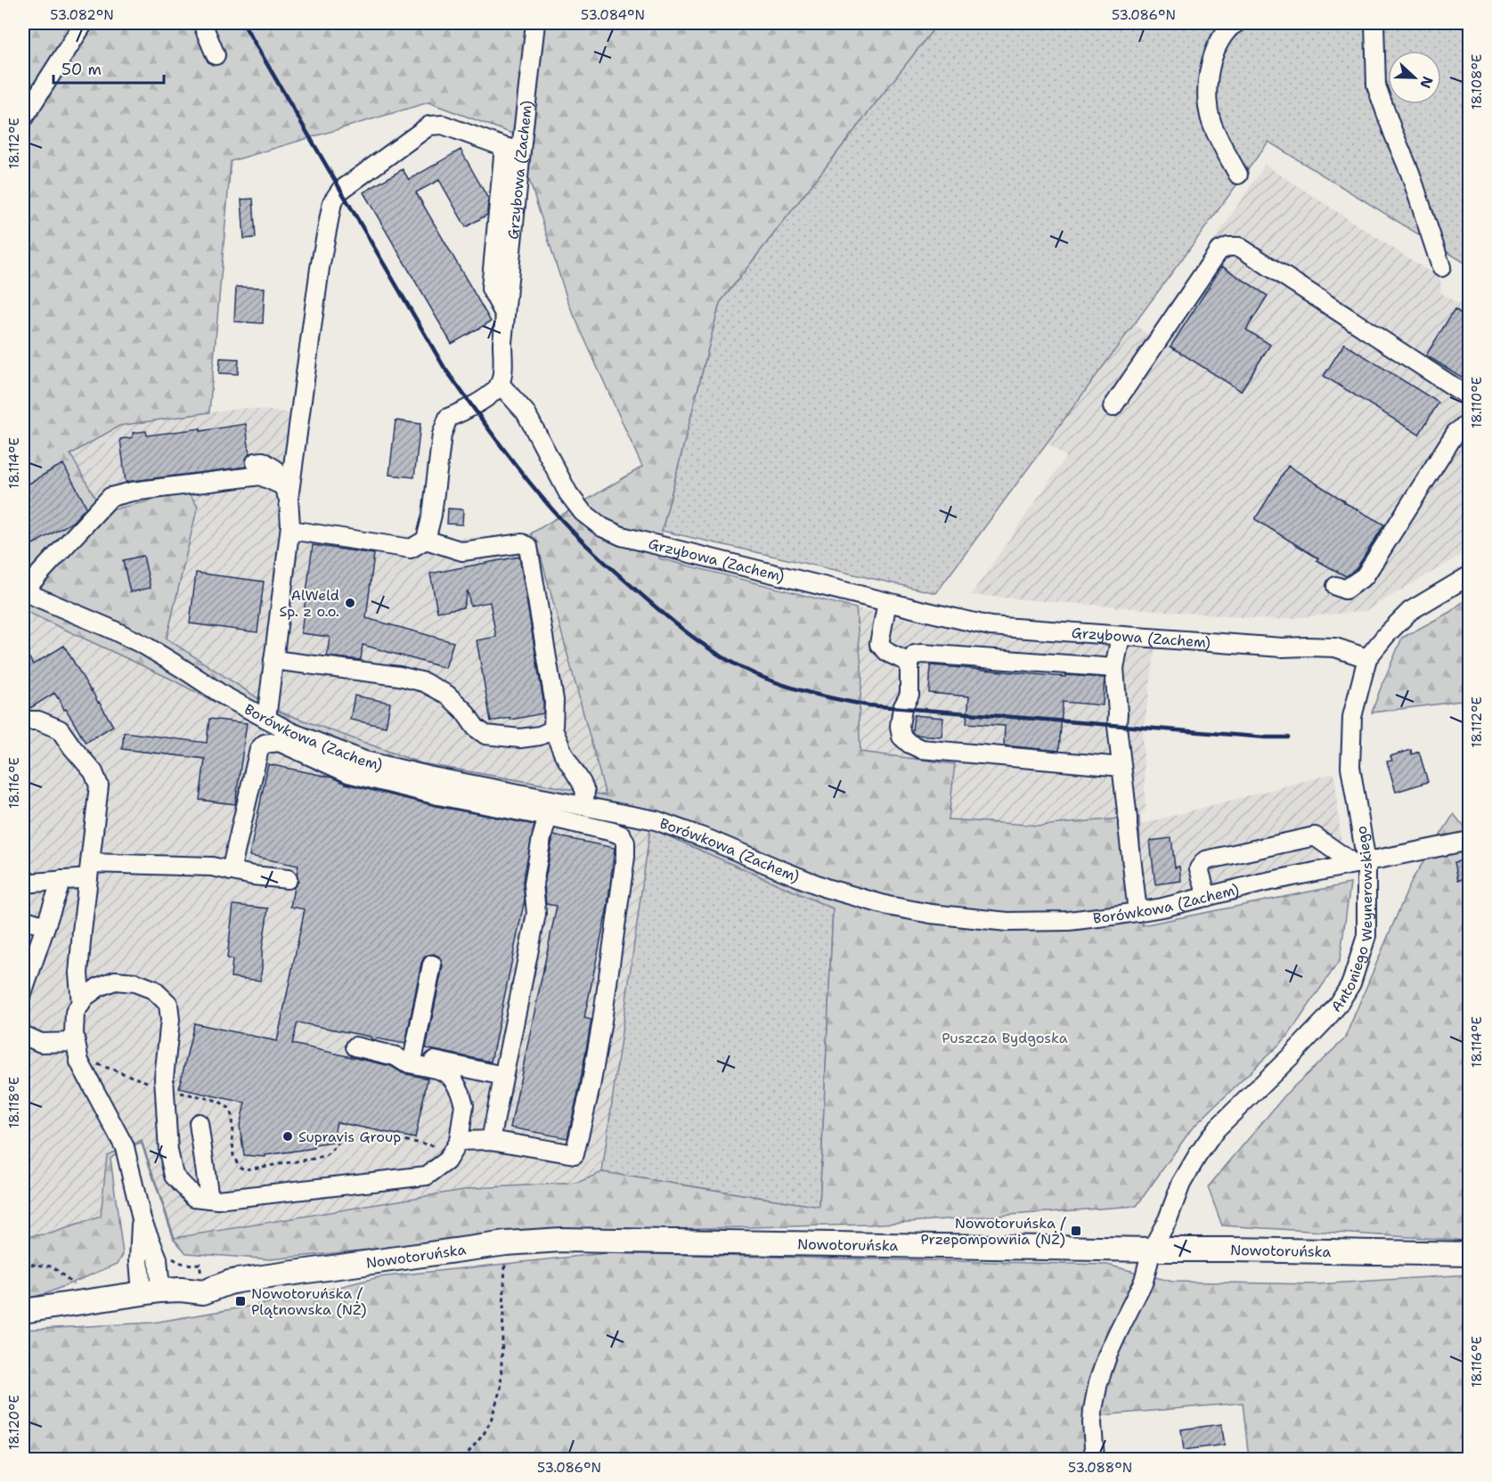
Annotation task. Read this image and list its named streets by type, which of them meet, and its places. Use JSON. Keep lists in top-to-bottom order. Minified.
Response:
{"streets":{"main road":["Nowotoruńska"],"street":["Grzybowa (Zachem)","Borówkowa (Zachem)","Antoniego Weynerowskiego"]},"crossings":[["Grzybowa (Zachem)","Antoniego Weynerowskiego"],["Borówkowa (Zachem)","Antoniego Weynerowskiego"],["Antoniego Weynerowskiego","Nowotoruńska"]],"parks":["Puszcza Bydgoska"],"places":{"other":["AlWeld Sp. z o.o.","Supravis Group"],"transit":["Nowotoruńska / Przepompownia (NŻ)","Nowotoruńska / Plątnowska (NŻ)"]},"scale_bar":"50 m","north":"right","coordinates":["53.082°N","53.084°N","53.086°N","18.108°E","18.112°E","18.110°E","18.114°E","18.116°E","18.118°E","18.120°E","53.088°N"]}
